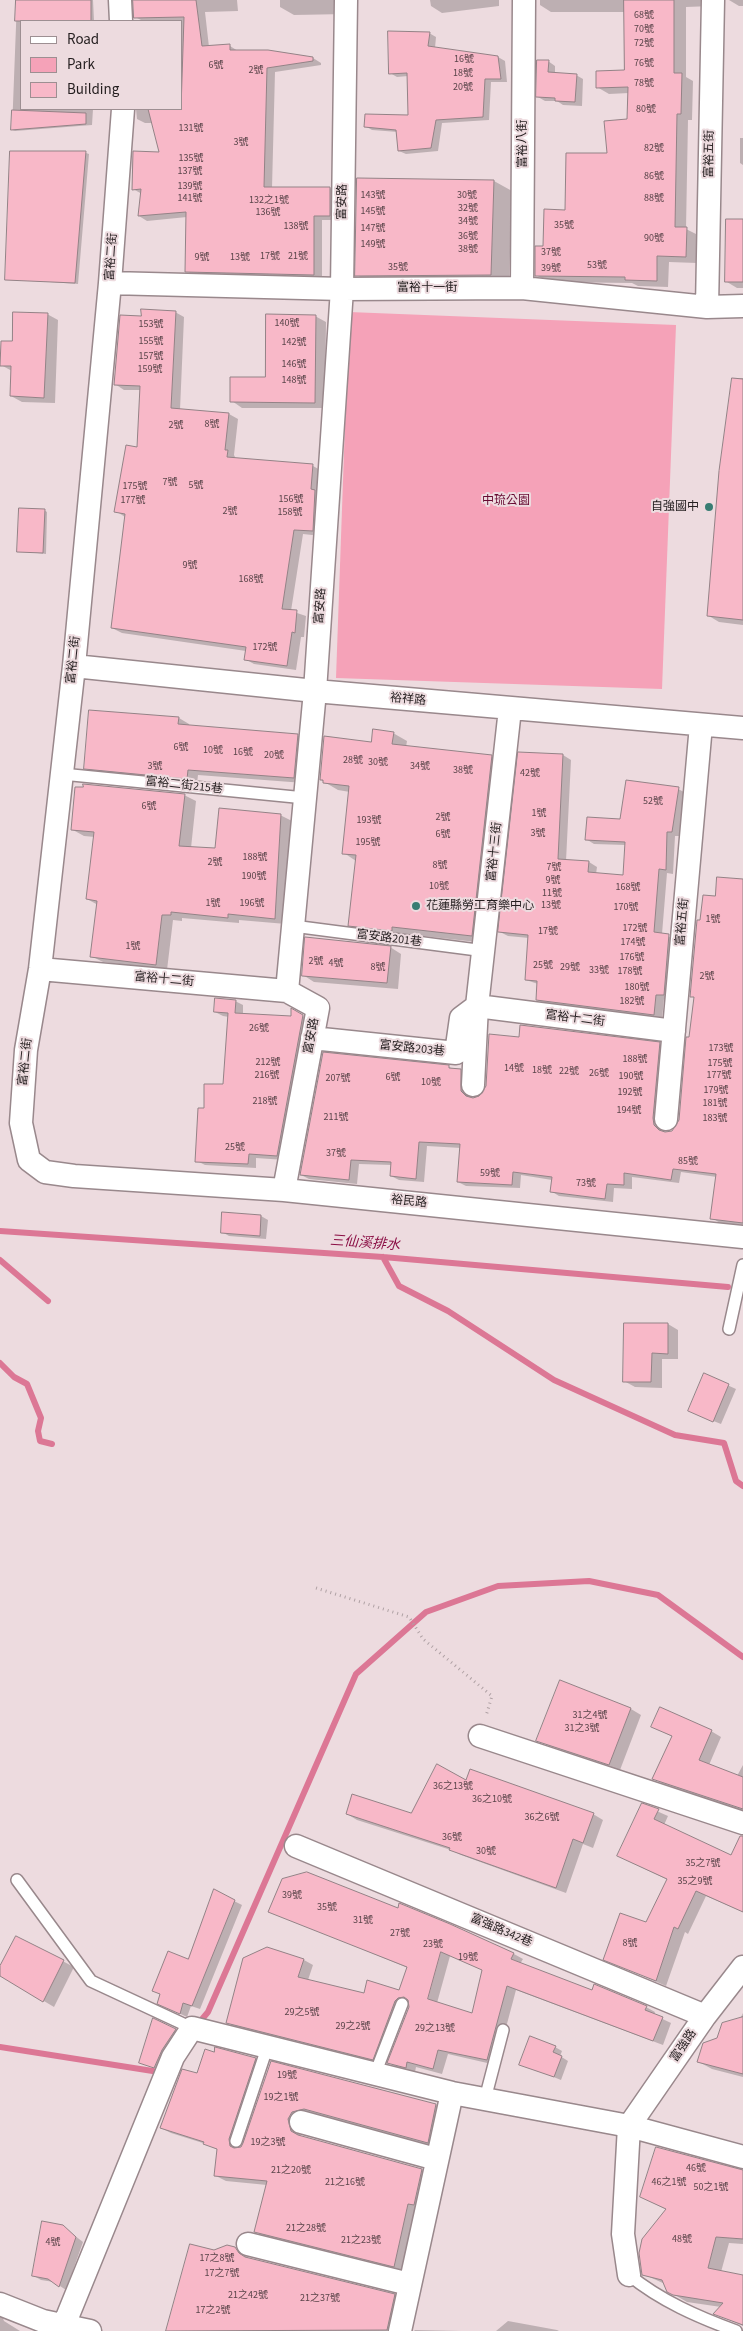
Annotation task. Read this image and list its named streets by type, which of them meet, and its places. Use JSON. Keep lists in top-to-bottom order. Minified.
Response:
{"streets":{"street":["富裕八街","富裕五街","富安路","富裕二街","富裕十一街","裕祥路","富裕十三街","富裕十二街","富安路203巷","裕民路","富強路342巷","富強路"],"lane":["富裕二街215巷","富安路201巷"]},"crossings":[["富裕八街","富裕十一街"],["富裕五街","富裕十一街"],["富裕五街","裕祥路"],["富裕五街","富裕十二街"],["富安路","富裕十一街"],["富安路","裕祥路"],["富安路","富裕二街215巷"],["富安路","富安路201巷"],["富安路","富裕十二街"],["富安路","富安路203巷"],["富安路","裕民路"],["富裕二街","富裕十一街"],["富裕二街","裕祥路"],["富裕二街","富裕二街215巷"],["富裕二街","富裕十二街"],["富裕二街","裕民路"],["裕祥路","富裕十三街"],["富裕十三街","富安路201巷"],["富裕十三街","富裕十二街"],["富裕十三街","富安路203巷"],["富裕十二街","富安路203巷"],["富強路342巷","富強路"]],"water":["三仙溪排水"],"parks":["中琉公園"],"places":["自強國中","花蓮縣勞工育樂中心"],"house_numbers":["68號","70號","72號","16號","76號","6號","2號","18號","78號","20號","80號","131號","3號","82號","135號","137號","86號","139號","143號","30號","141號","88號","132之1號","32號","145號","136號","34號","35號","138號","147號","36號","90號","149號","38號","37號","17號","21號","9號","13號","53號","35號","39號","140號","153號","155號","142號","157號","146號","159號","148號","8號","2號","7號","5號","175號","156號","177號","2號","158號","9號","168號","172號","6號","10號","16號","20號","28號","30號","3號","34號","38號","42號","52號","6號","1號","2號","193號","3號","6號","195號","188號","2號","8號","7號","190號","9號","10號","168號","11號","1號","196號","13號","170號","1號","172號","17號","174號","1號","176號","2號","4號","25號","8號","29號","33號","178號","2號","180號","182號","26號","173號","188號","212號","175號","14號","18號","22號","26號","216號","177號","190號","6號","207號","10號","179號","192號","218號","181號","194號","211號","183號","25號","37號","85號","59號","73號","31之4號","31之3號","36之13號","36之10號","36之6號","36號","30號","35之7號","35之9號","39號","35號","31號","27號","8號","23號","19號","29之5號","29之2號","29之13號","19號","19之1號","19之3號","46號","21之20號","21之16號","46之1號","50之1號","21之28號","48號","21之23號","4號","17之8號","17之7號","21之42號","21之37號","17之2號"],"legend":["Road","Park","Building"]}
